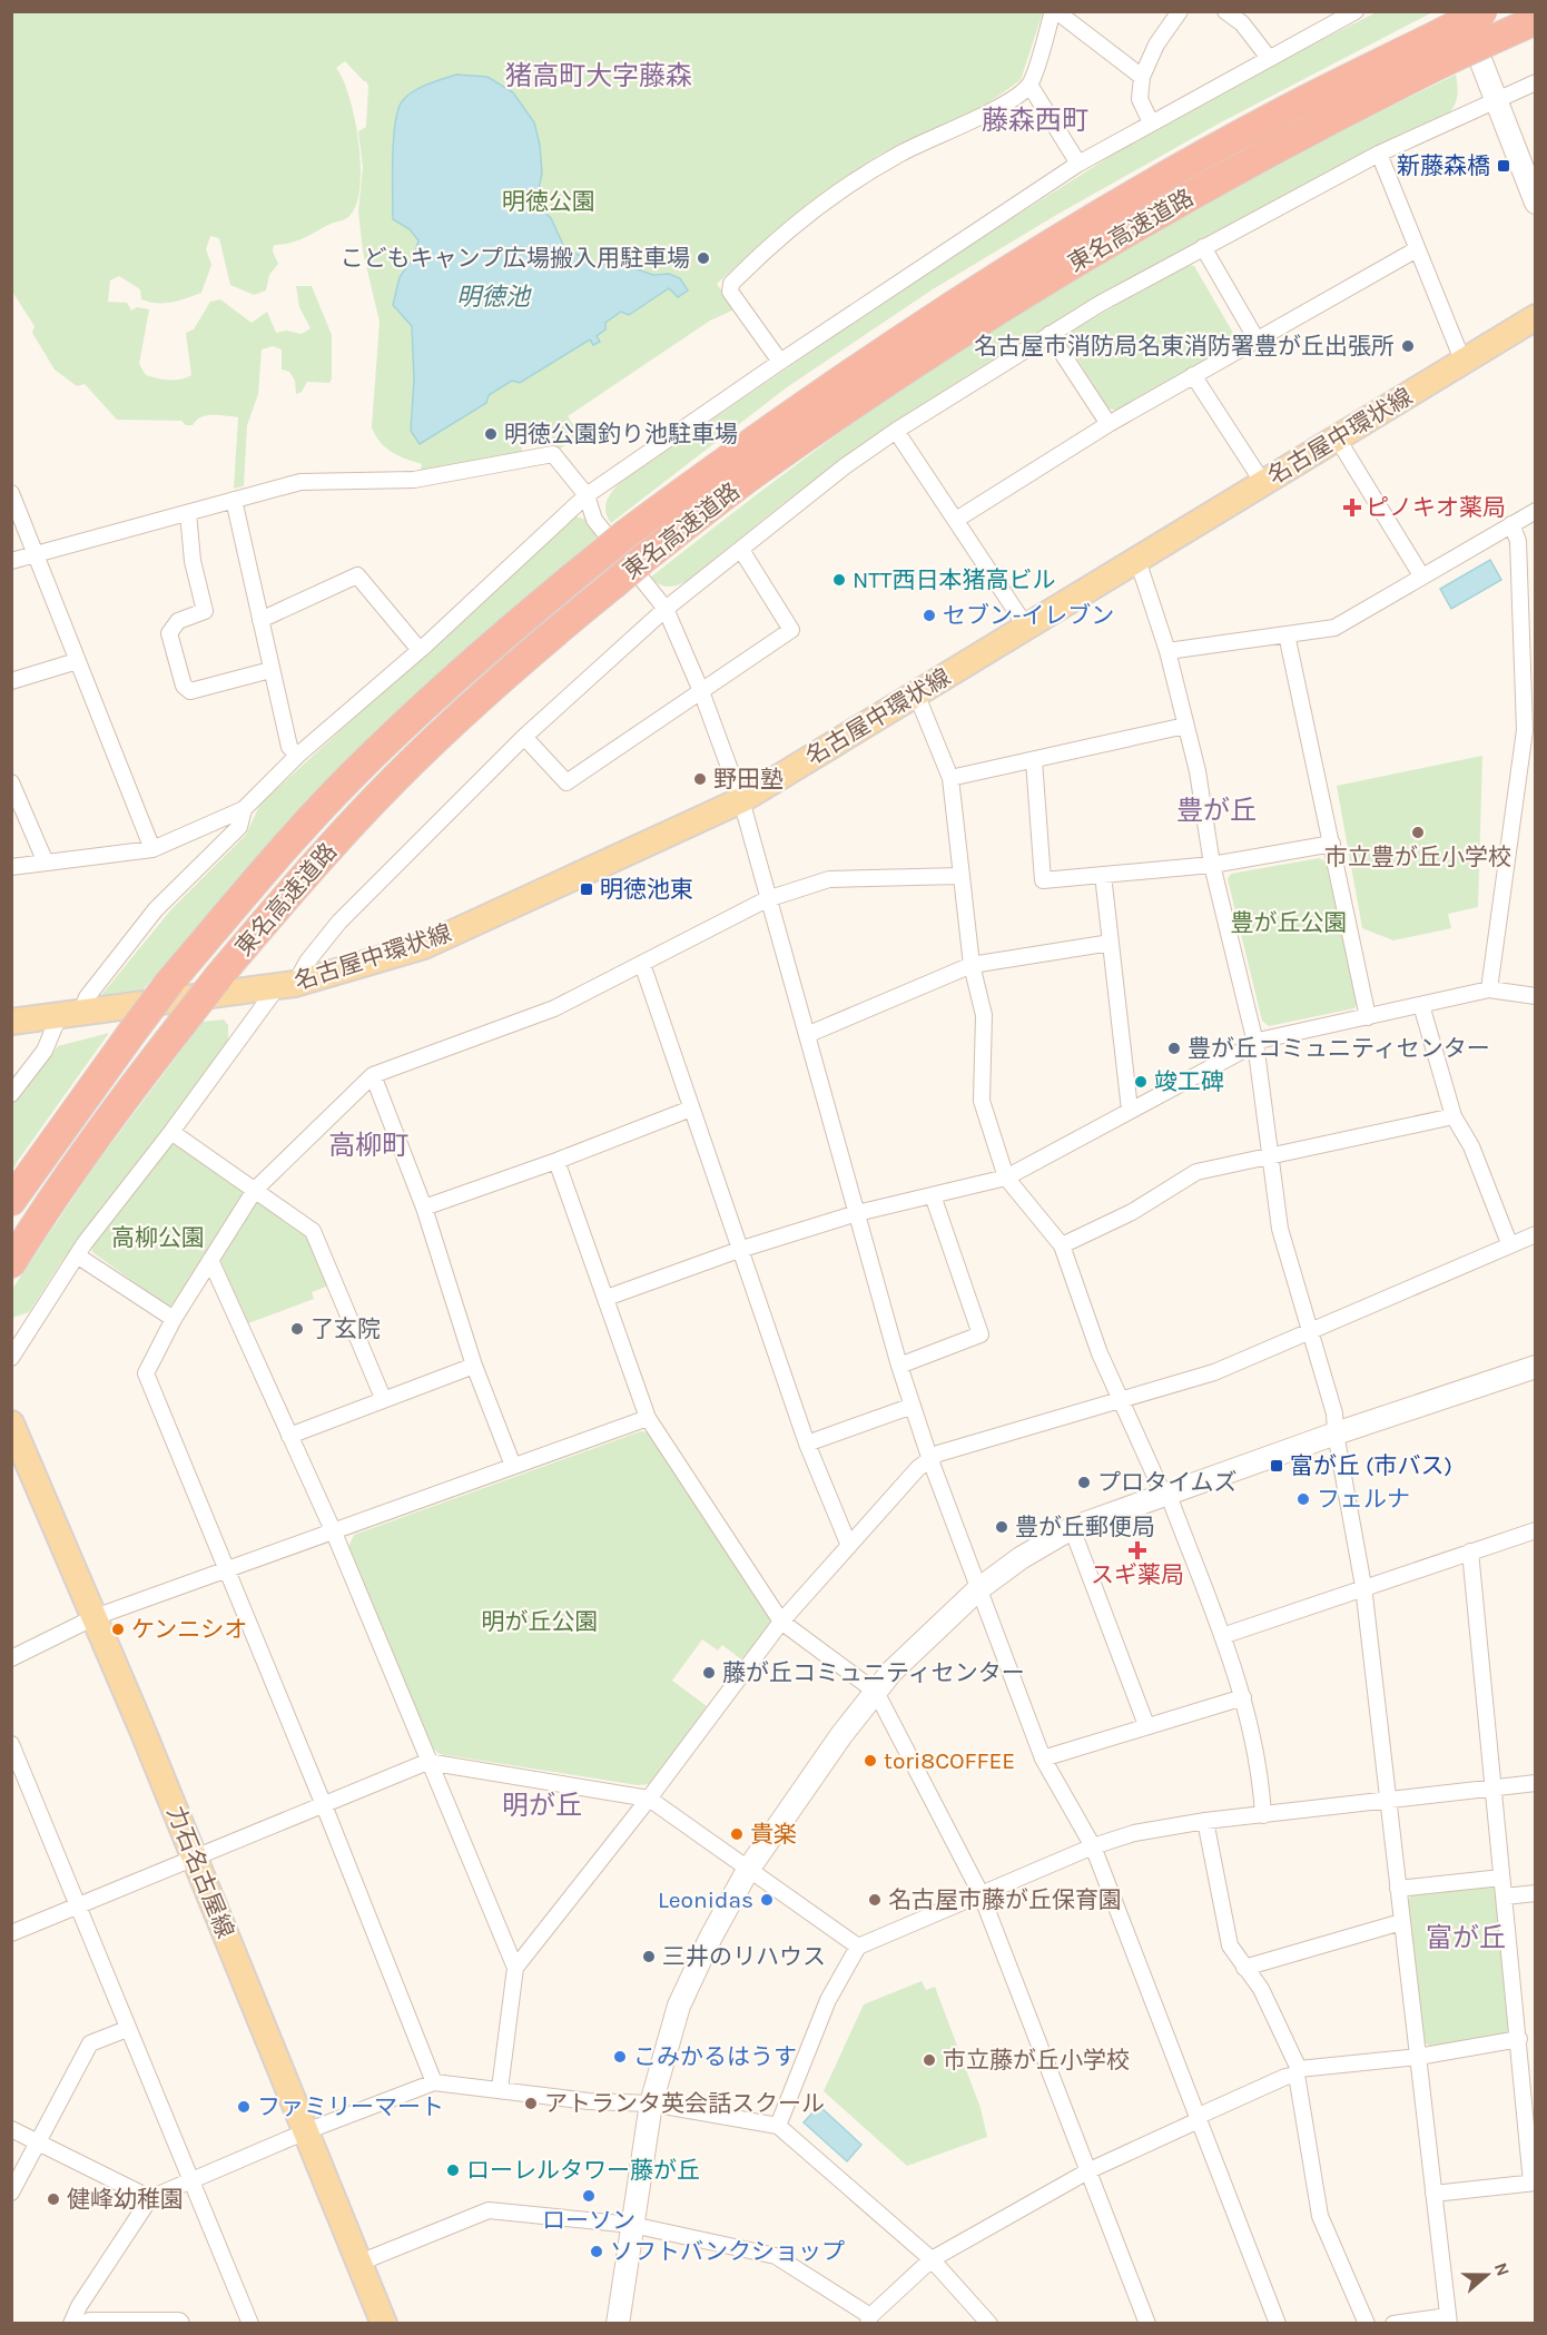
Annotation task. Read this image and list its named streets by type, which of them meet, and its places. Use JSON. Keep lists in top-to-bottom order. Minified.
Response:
{"streets":{"highway":["東名高速道路"],"main road":["名古屋中環状線","力石名古屋線"]},"districts":["猪高町大字藤森","藤森西町","豊が丘","高柳町","明が丘","富が丘"],"water":["明徳池"],"parks":["明徳公園","豊が丘公園","高柳公園","明が丘公園"],"places":{"transit":["新藤森橋","明徳池東","富が丘 (市バス)"],"other":["こどもキャンプ広場搬入用駐車場","名古屋市消防局名東消防署豊が丘出張所","明徳公園釣り池駐車場","NTT西日本猪高ビル","セブン-イレブン","野田塾","市立豊が丘小学校","豊が丘コミュニティセンター","竣工碑","了玄院","プロタイムズ","フェルナ","豊が丘郵便局","ケンニシオ","藤が丘コミュニティセンター","tori8COFFEE","貴楽","Leonidas","名古屋市藤が丘保育園","三井のリハウス","こみかるはうす","市立藤が丘小学校","アトランタ英会話スクール","ファミリーマート","ローレルタワー藤が丘","ローソン","健峰幼稚園","ソフトバンクショップ"],"health":["ピノキオ薬局","スギ薬局"]},"north":"right"}
